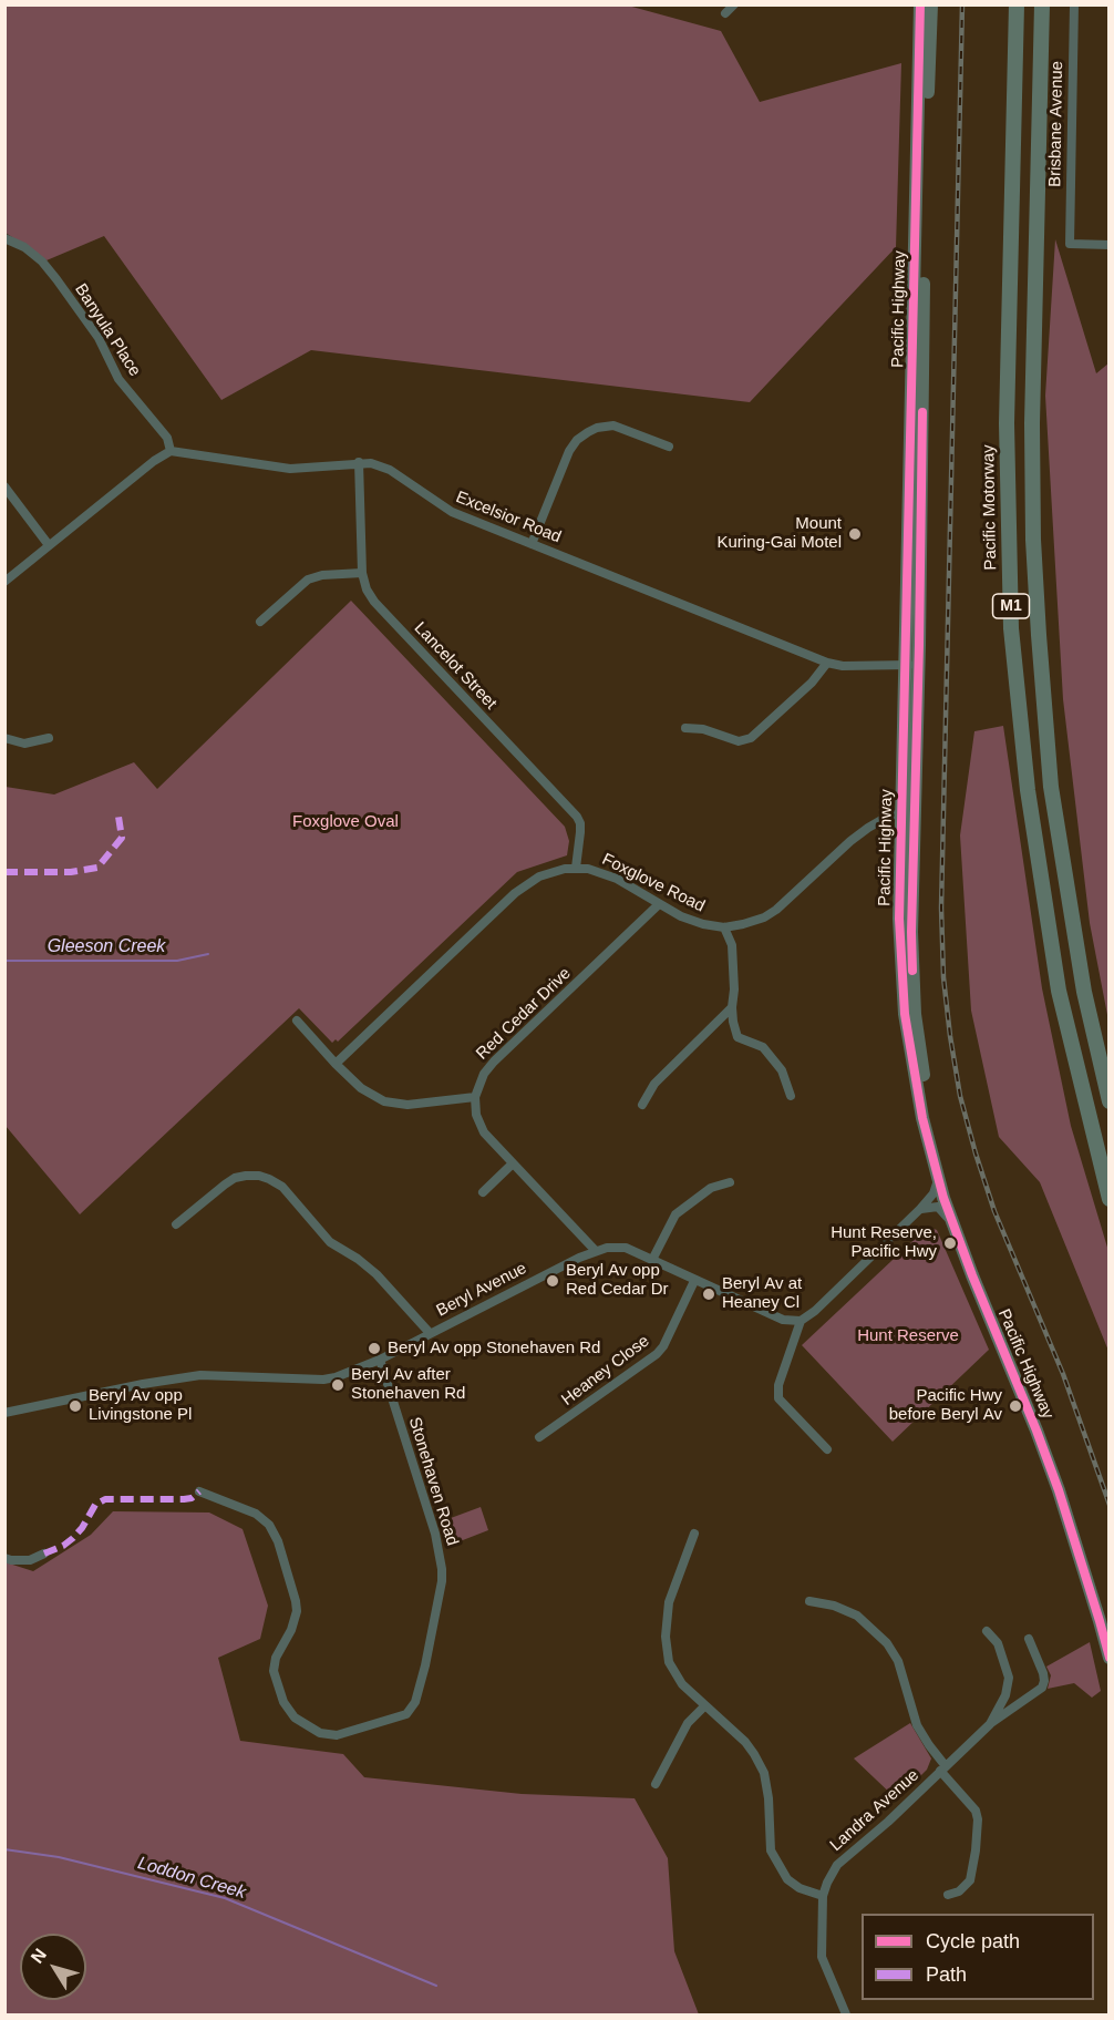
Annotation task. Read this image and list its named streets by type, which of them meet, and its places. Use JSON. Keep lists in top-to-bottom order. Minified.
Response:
{"streets":{"highway":["Pacific Motorway","M1"],"main road":["Pacific Highway"],"street":["Brisbane Avenue","Banyula Place","Excelsior Road","Lancelot Street","Foxglove Road","Red Cedar Drive","Beryl Avenue","Heaney Close","Stonehaven Road","Landra Avenue"]},"crossings":[["Pacific Highway","Excelsior Road"],["Pacific Highway","Foxglove Road"],["Banyula Place","Excelsior Road"],["Excelsior Road","Lancelot Street"],["Lancelot Street","Foxglove Road"],["Foxglove Road","Red Cedar Drive"],["Beryl Avenue","Heaney Close"],["Beryl Avenue","Stonehaven Road"]],"water":["Gleeson Creek","Loddon Creek"],"parks":["Foxglove Oval","Hunt Reserve"],"places":["Mount Kuring-Gai Motel","Hunt Reserve, Pacific Hwy","Beryl Av opp Red Cedar Dr","Beryl Av at Heaney Cl","Beryl Av opp Stonehaven Rd","Beryl Av after Stonehaven Rd","Beryl Av opp Livingstone Pl","Pacific Hwy before Beryl Av"],"legend":["Cycle path","Path"],"north":"top left"}
